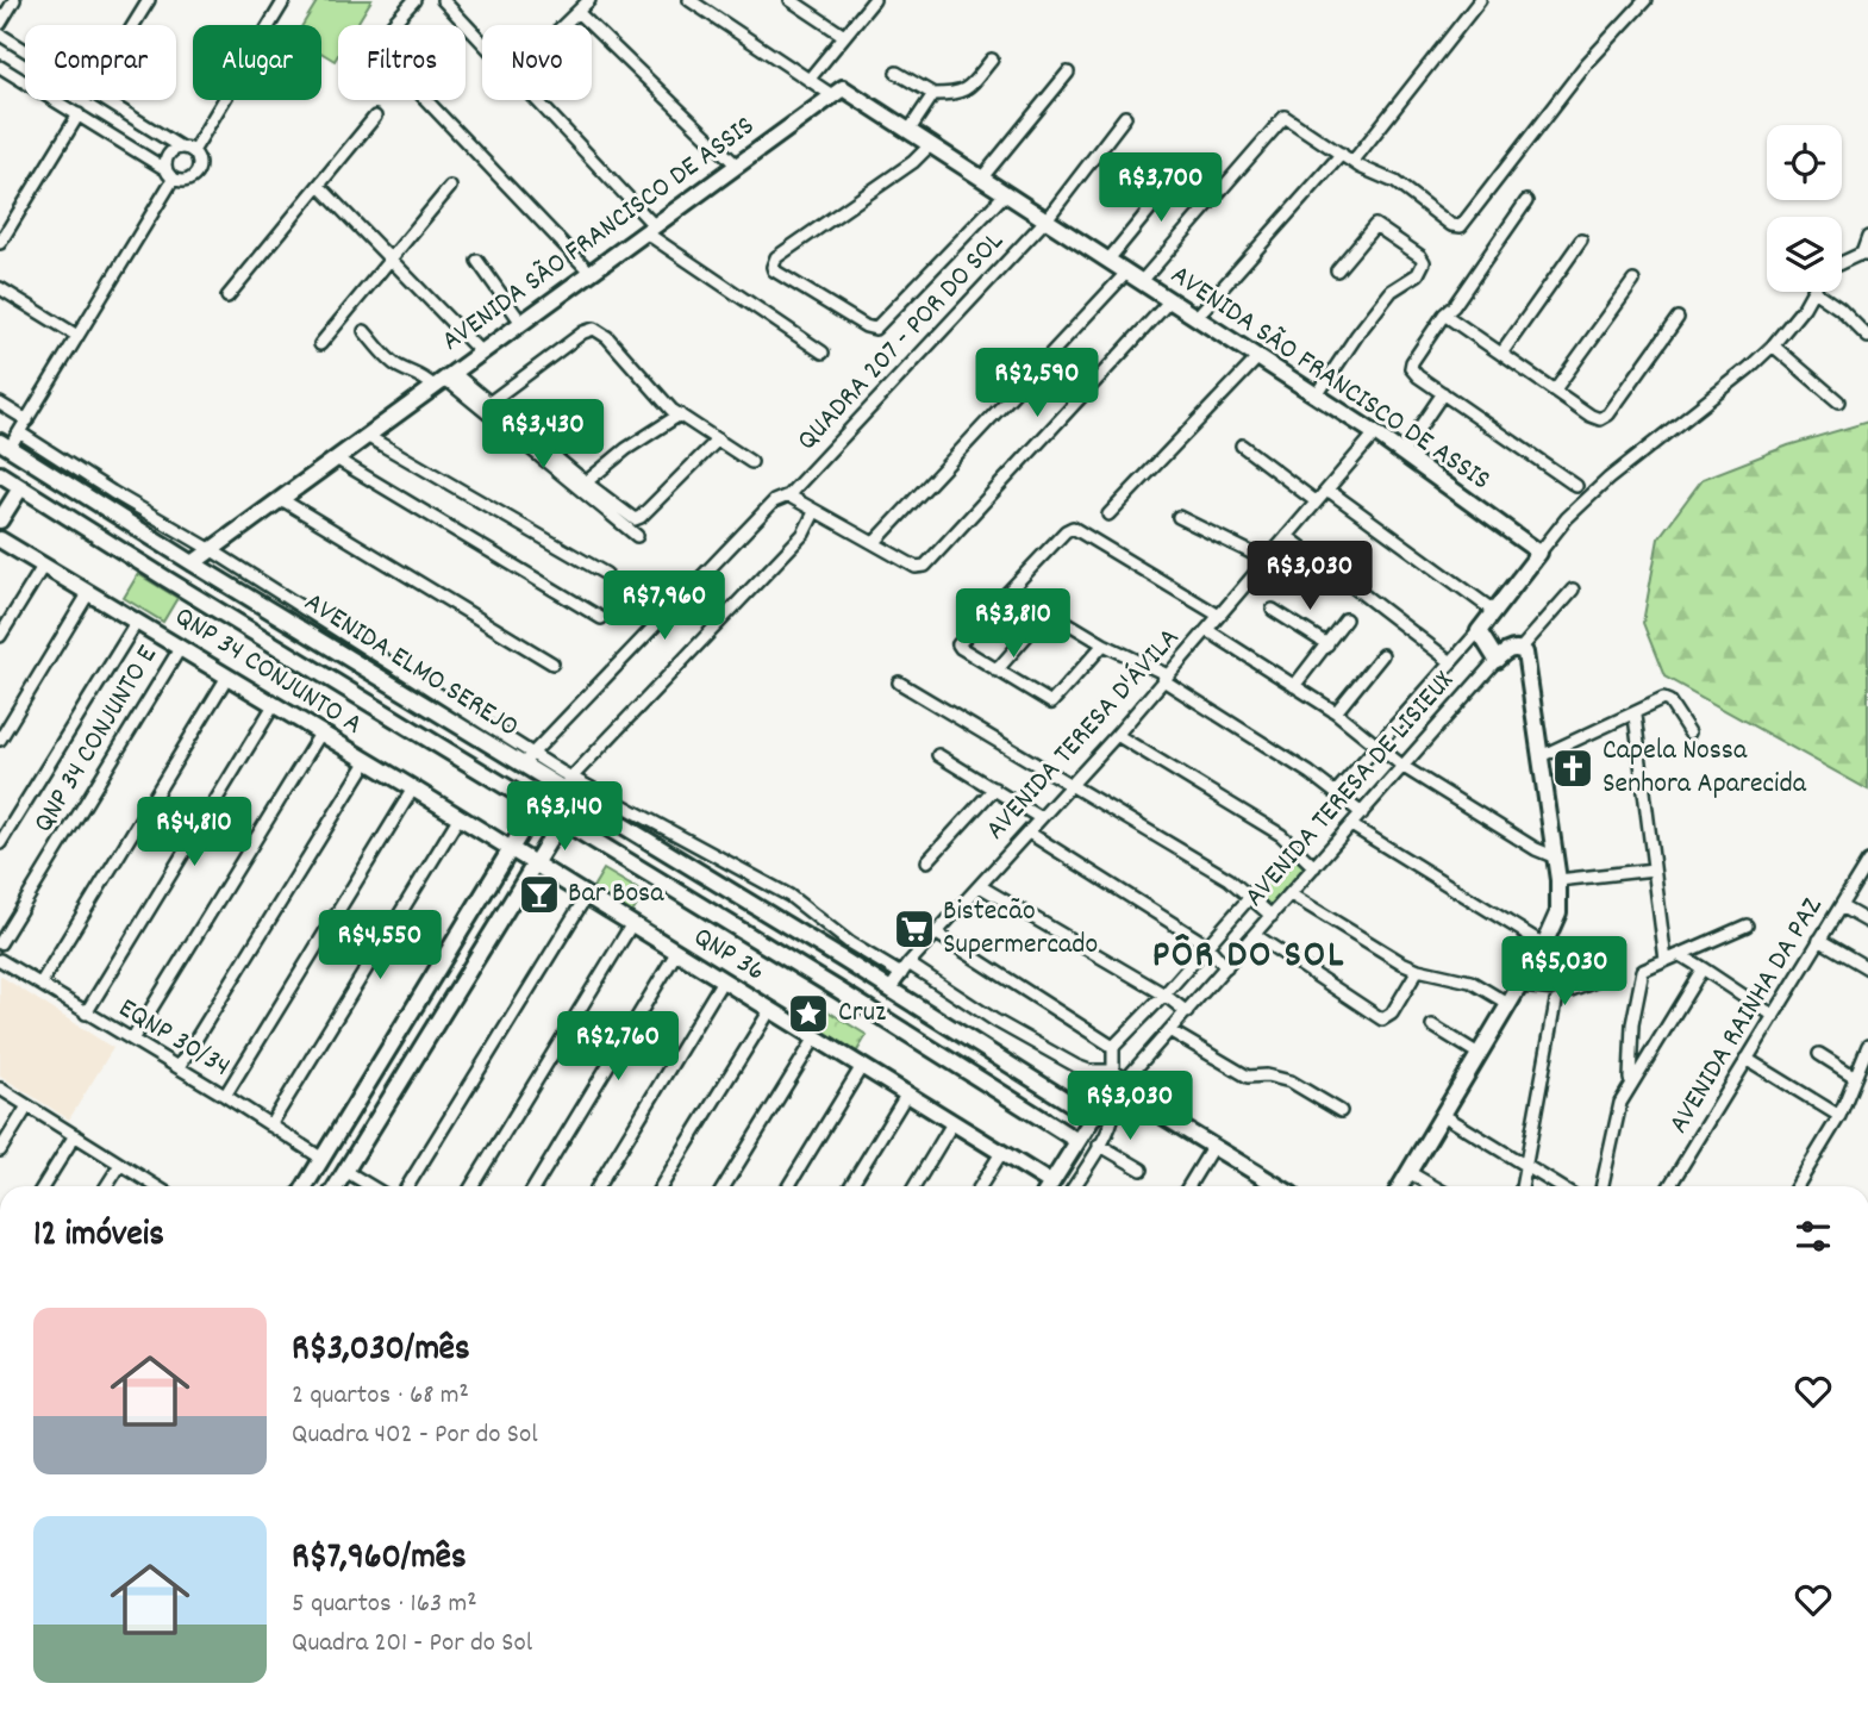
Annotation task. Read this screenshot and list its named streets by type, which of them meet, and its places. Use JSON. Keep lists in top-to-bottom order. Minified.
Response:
{"streets":{"street":["AVENIDA SÃO FRANCISCO DE ASSIS","QUADRA 207 - POR DO SOL","AVENIDA ELMO SEREJO","QNP 34 CONJUNTO A","AVENIDA TERESA D'ÁVILA","QNP 34 CONJUNTO E","AVENIDA TERESA DE LISIEUX","QNP 36","AVENIDA RAINHA DA PAZ","EQNP 30/34"]},"crossings":[["AVENIDA SÃO FRANCISCO DE ASSIS","QUADRA 207 - POR DO SOL"],["AVENIDA SÃO FRANCISCO DE ASSIS","AVENIDA ELMO SEREJO"],["AVENIDA SÃO FRANCISCO DE ASSIS","AVENIDA TERESA D'ÁVILA"],["QUADRA 207 - POR DO SOL","AVENIDA ELMO SEREJO"],["AVENIDA ELMO SEREJO","AVENIDA TERESA D'ÁVILA"],["QNP 34 CONJUNTO A","QNP 34 CONJUNTO E"],["QNP 34 CONJUNTO A","QNP 36"]],"districts":["PÔR DO SOL"],"places":{"church":["Capela Nossa Senhora Aparecida"],"bar":["Bar Bosa"],"supermarket":["Bistecão Supermercado"],"place":["Cruz"]},"page":{"chip":["Comprar","Alugar","Filtros","Novo"],"price":["R$3,700","R$2,590","R$3,430","R$3,030","R$7,960","R$3,810","R$3,140","R$4,810","R$4,550","R$5,030","R$2,760","R$3,030"],"heading":"12 imóveis","list":[{"name":"R$3,030/mês","note":"2 quartos · 68 m² · Quadra 402 - Por do Sol"},{"name":"R$7,960/mês","note":"5 quartos · 163 m² · Quadra 201 - Por do Sol"}]}}
